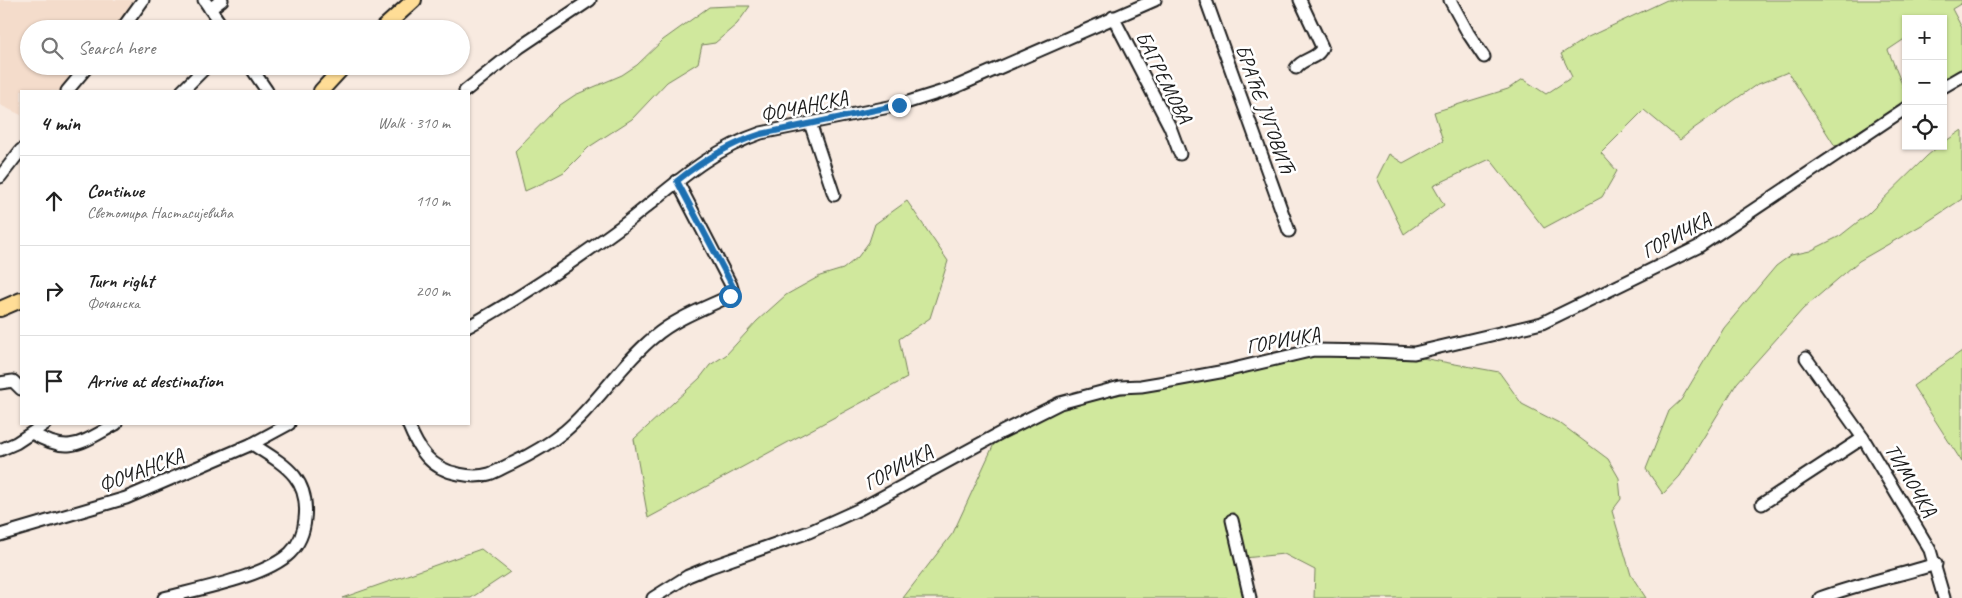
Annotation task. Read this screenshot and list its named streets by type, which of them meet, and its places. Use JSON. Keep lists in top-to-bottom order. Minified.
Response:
{"streets":{"street":["БАГРЕМОВА","ФОЧАНСКА","БРАЋЕ ЈУГОВИЋ","ГОРИЧКА","ТИМОЧКА"]},"crossings":[["БАГРЕМОВА","ФОЧАНСКА"]],"page":{"map_buttons":["+","−"],"search":"Search here","heading":["4 min","Walk · 310 m"],"list":[["Continue","Светомира Настасијевића","110 m"],["Turn right","Фочанска","200 m"],"Arrive at destination"]}}
